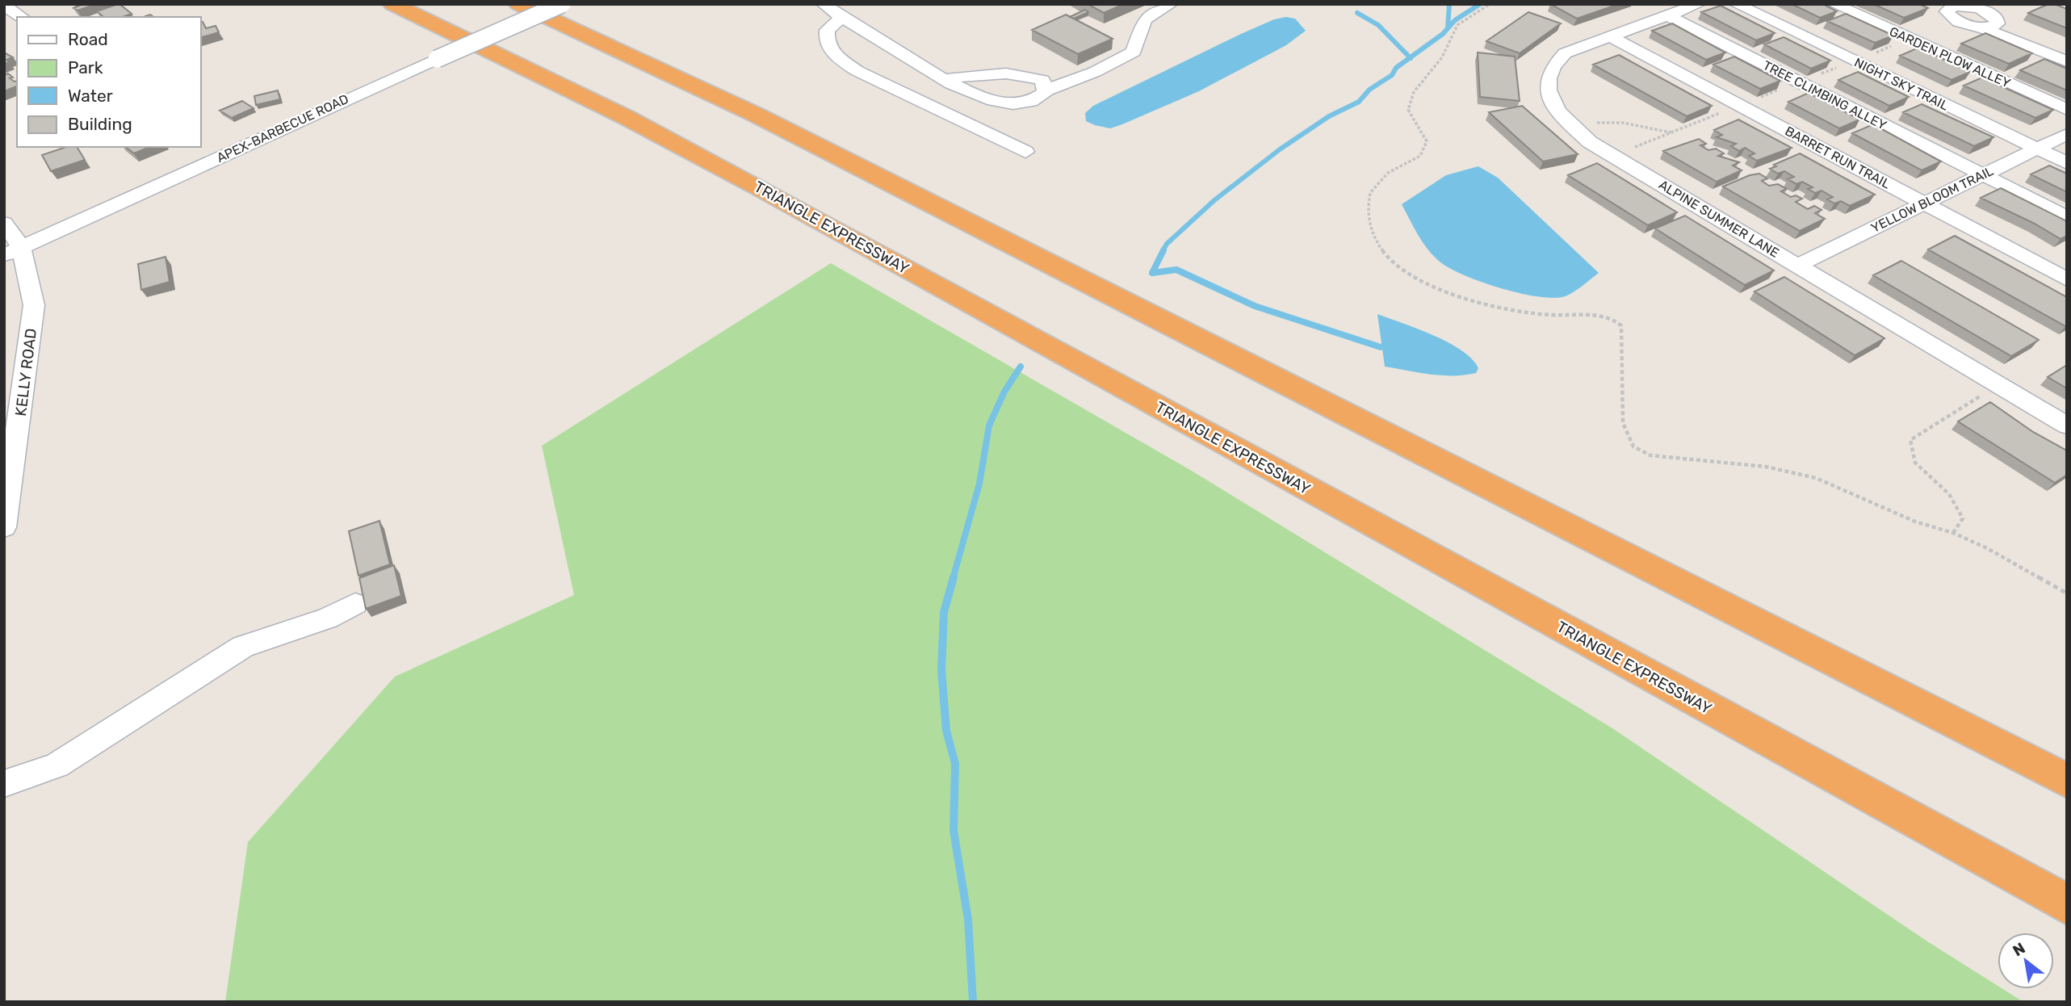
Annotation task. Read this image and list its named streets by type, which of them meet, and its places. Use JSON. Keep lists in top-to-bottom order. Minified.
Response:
{"streets":{"highway":["TRIANGLE EXPRESSWAY"],"street":["GARDEN PLOW ALLEY","NIGHT SKY TRAIL","TREE CLIMBING ALLEY","APEX-BARBECUE ROAD","BARRET RUN TRAIL","YELLOW BLOOM TRAIL","ALPINE SUMMER LANE","KELLY ROAD"]},"crossings":[["NIGHT SKY TRAIL","YELLOW BLOOM TRAIL"],["TREE CLIMBING ALLEY","YELLOW BLOOM TRAIL"],["TREE CLIMBING ALLEY","ALPINE SUMMER LANE"],["APEX-BARBECUE ROAD","KELLY ROAD"],["BARRET RUN TRAIL","YELLOW BLOOM TRAIL"],["BARRET RUN TRAIL","ALPINE SUMMER LANE"],["YELLOW BLOOM TRAIL","ALPINE SUMMER LANE"]],"legend":["Road","Park","Water","Building"],"north":"top left"}
